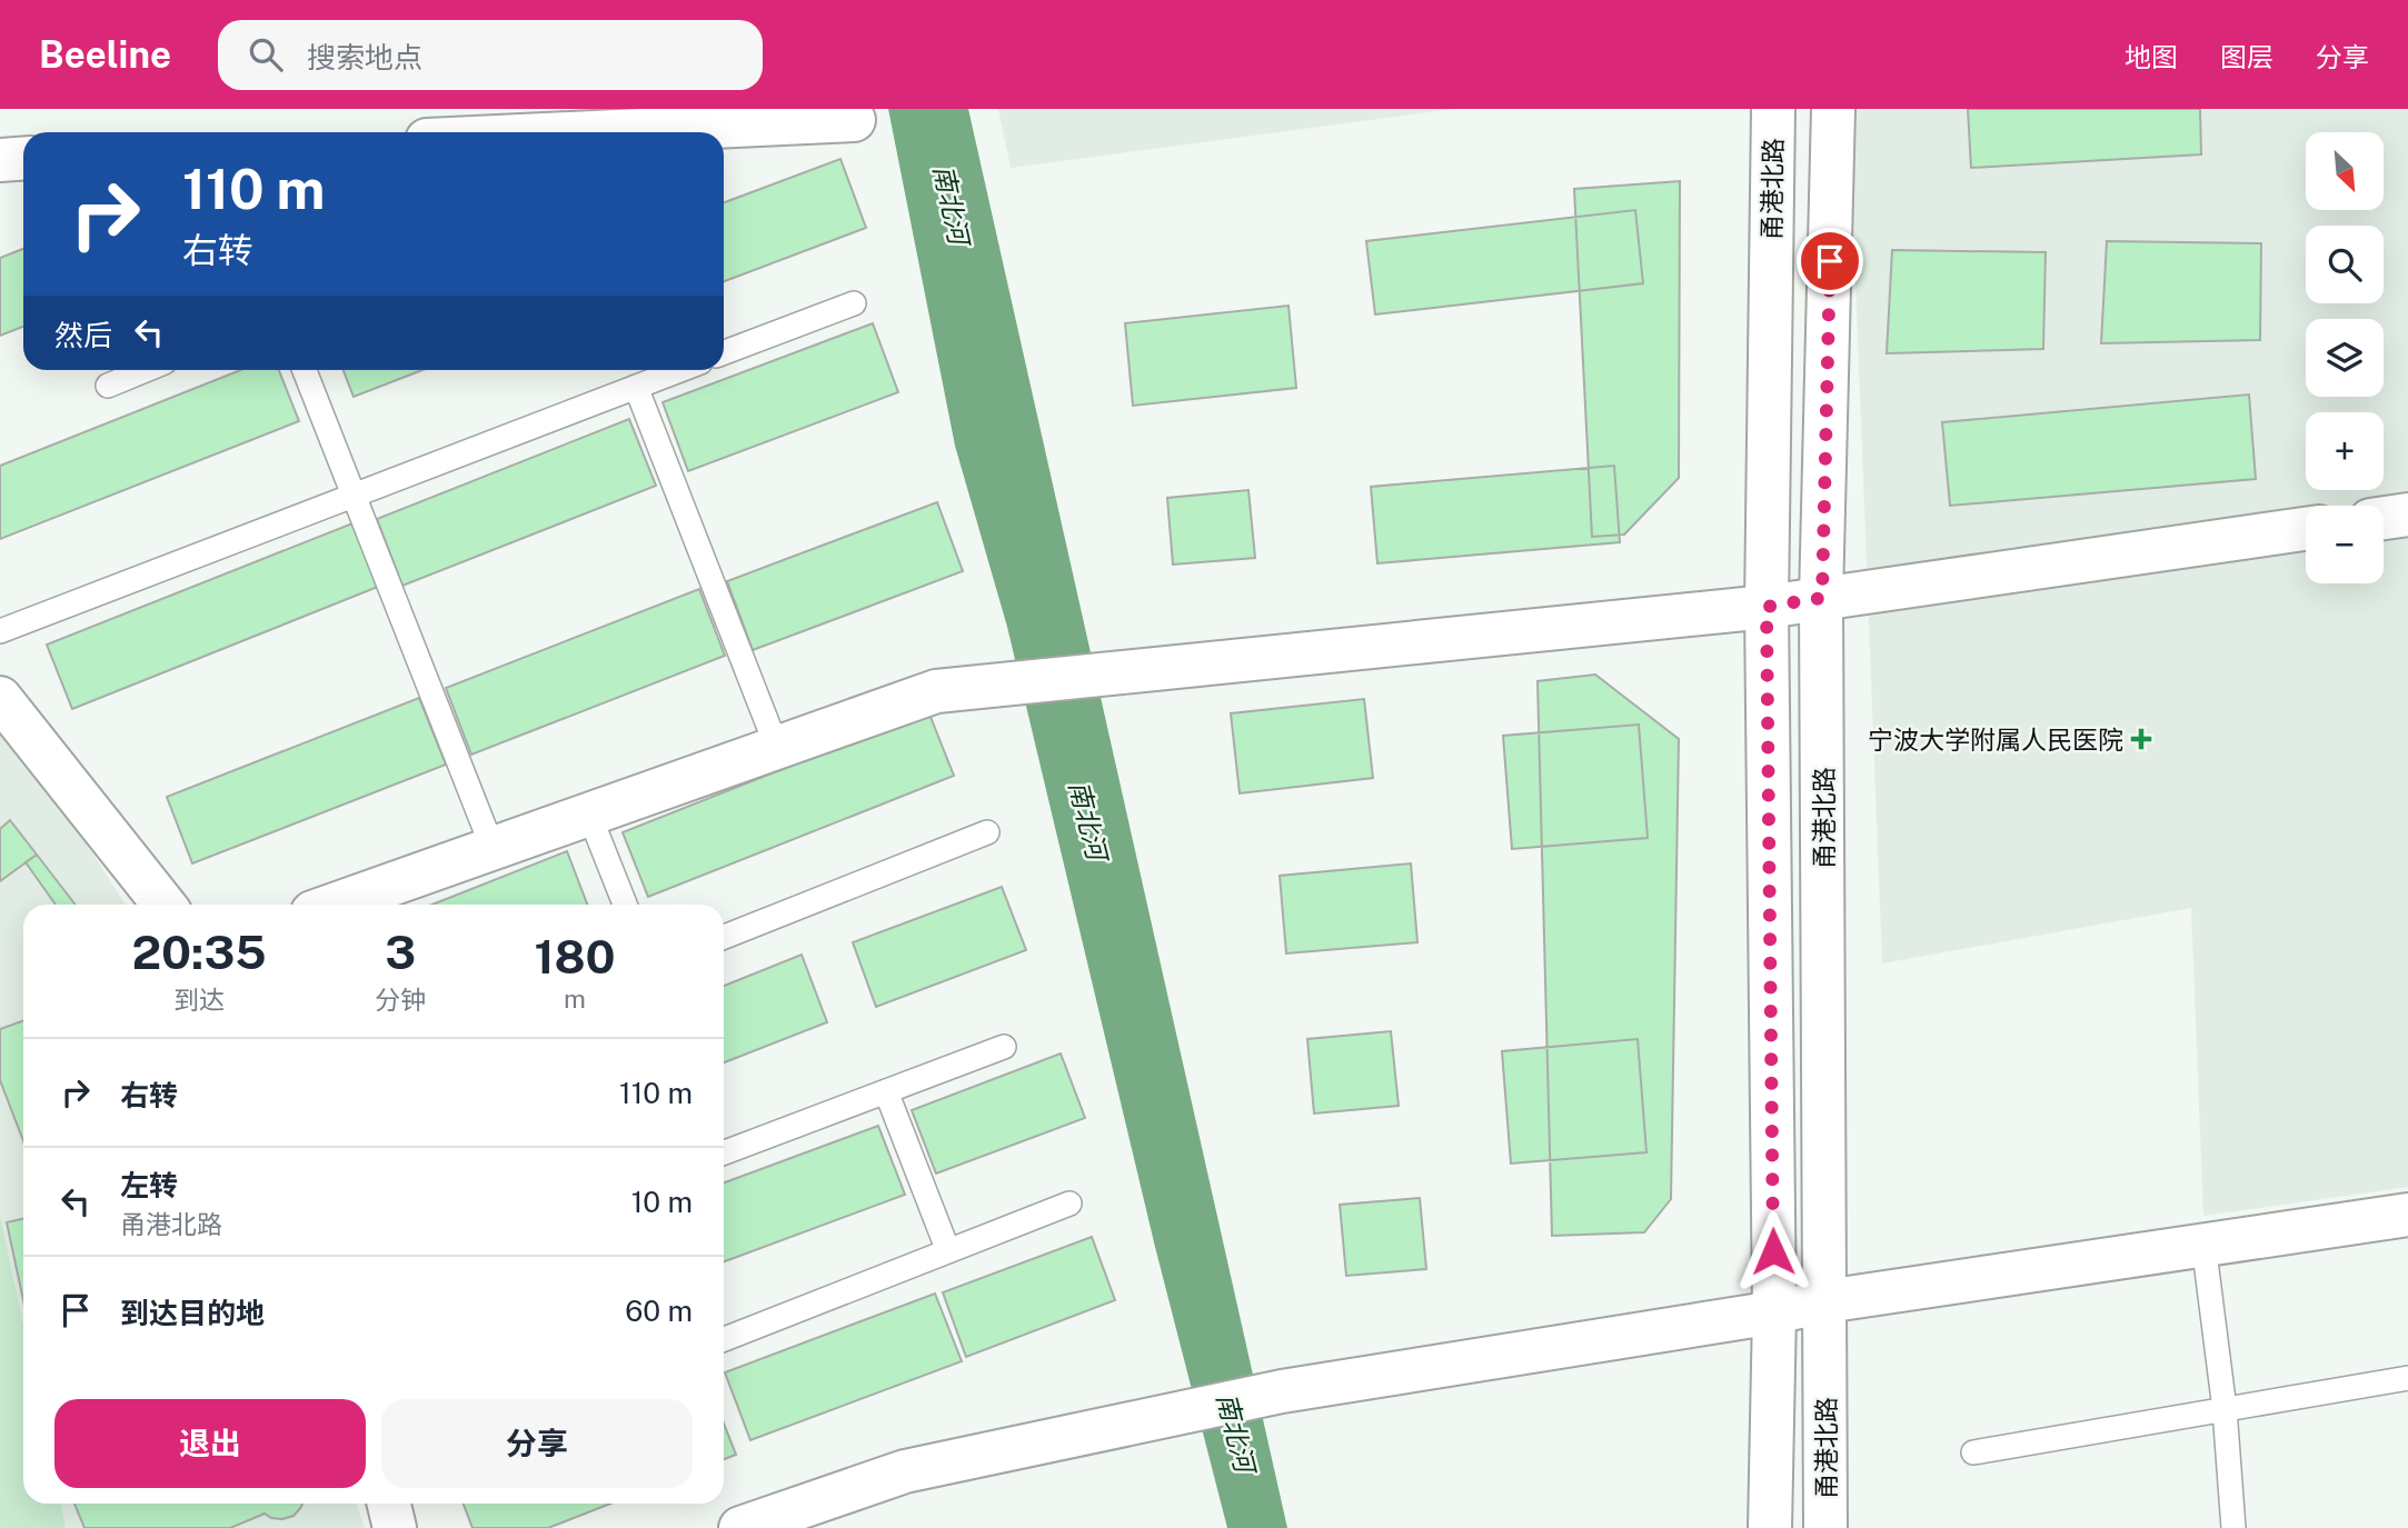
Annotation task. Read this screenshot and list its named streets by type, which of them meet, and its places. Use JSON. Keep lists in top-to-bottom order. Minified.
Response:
{"streets":{"street":["甬港北路"]},"water":["南北河"],"places":{"health":["宁波大学附属人民医院"]},"north":"bottom right","page":{"header":"Beeline","search":"搜索地点","nav":["地图","图层","分享"],"map_buttons":["+","−"],"turn":["110 m","右转"],"then":"然后","eta":["20:35","到达","3","分钟","180","m"],"list":[{"name":"右转","value":"110 m"},{"name":"左转","note":"甬港北路","value":"10 m"},{"name":"到达目的地","value":"60 m"}],"buttons":["退出","分享"]}}
